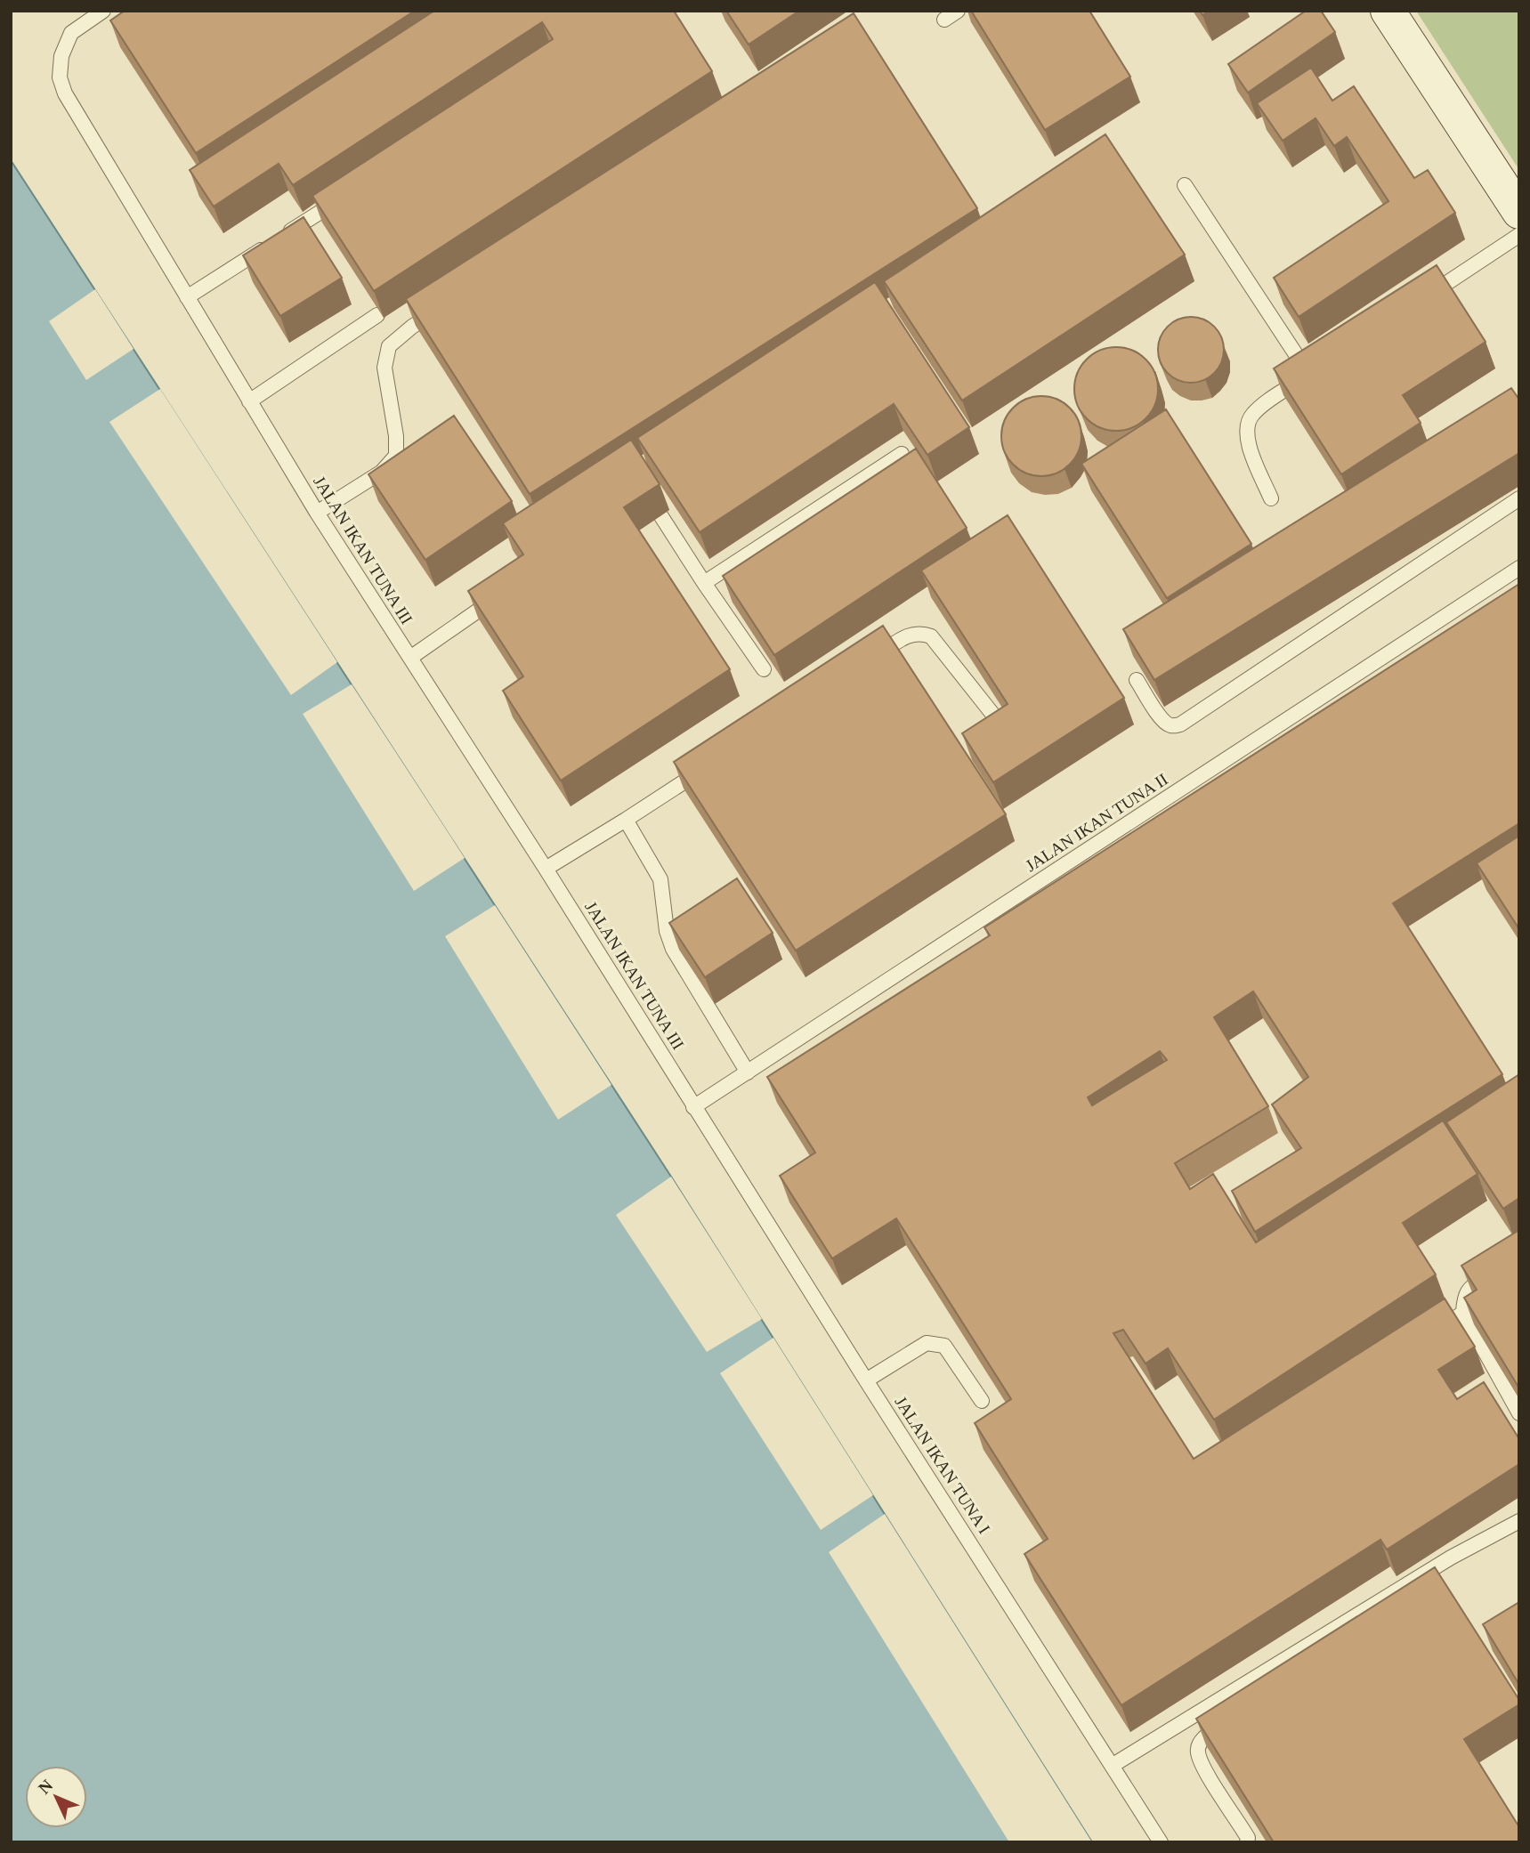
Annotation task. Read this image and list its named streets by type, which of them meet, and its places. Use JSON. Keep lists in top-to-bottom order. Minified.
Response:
{"streets":{"lane":["JALAN IKAN TUNA III","JALAN IKAN TUNA II","JALAN IKAN TUNA I"]},"crossings":[["JALAN IKAN TUNA III","JALAN IKAN TUNA II"],["JALAN IKAN TUNA III","JALAN IKAN TUNA I"],["JALAN IKAN TUNA II","JALAN IKAN TUNA I"]],"north":"top left"}
